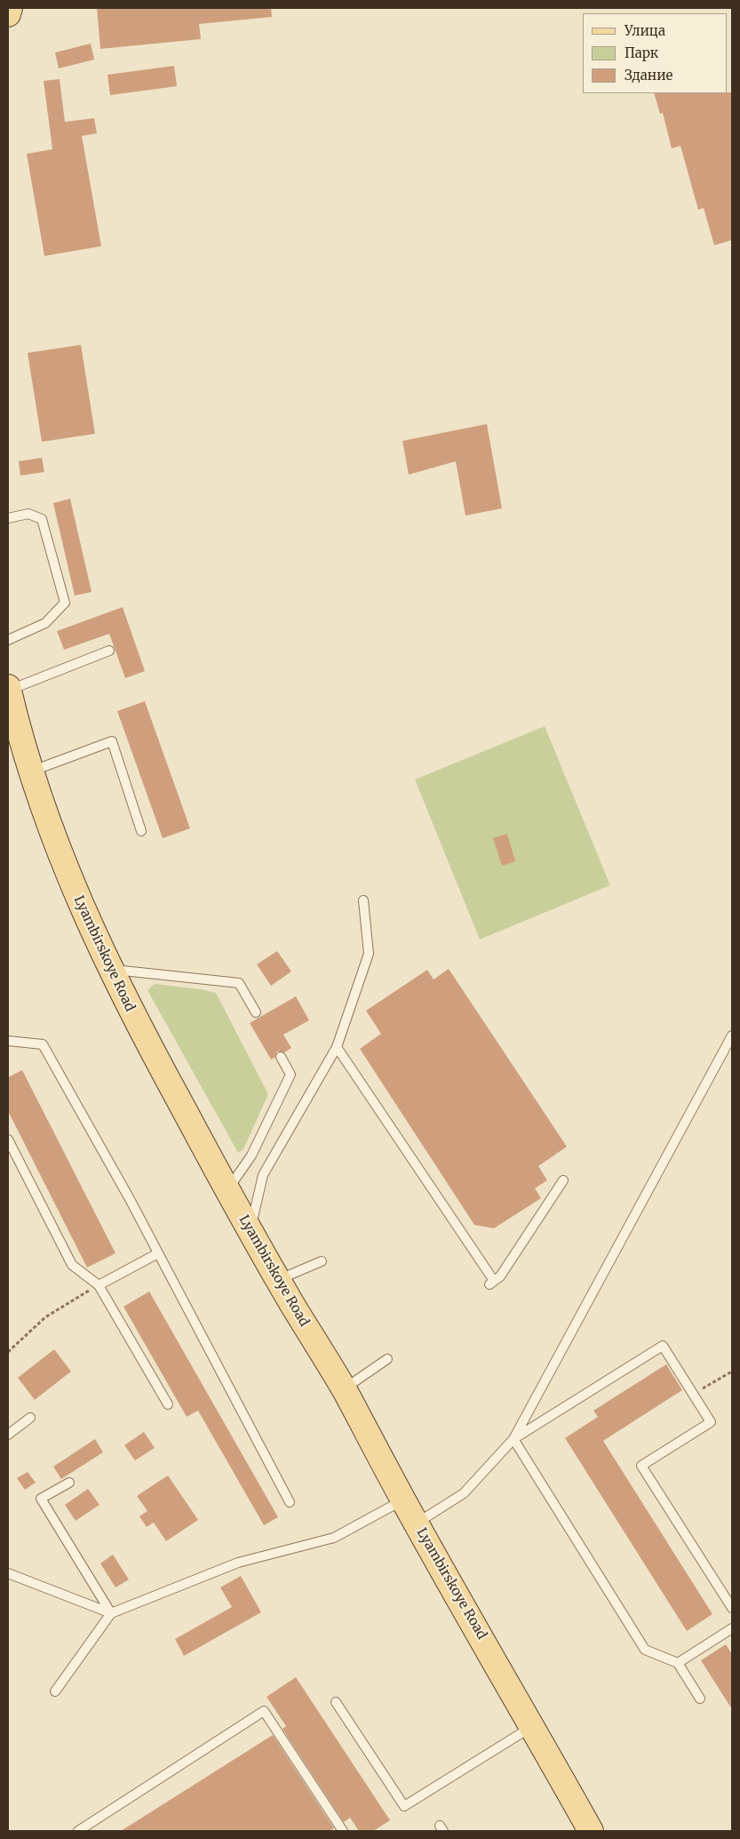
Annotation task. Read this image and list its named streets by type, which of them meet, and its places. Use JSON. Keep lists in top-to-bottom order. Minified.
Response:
{"streets":{"main road":["Lyambirskoye Road"]},"legend":["Улица","Парк","Здание"]}
